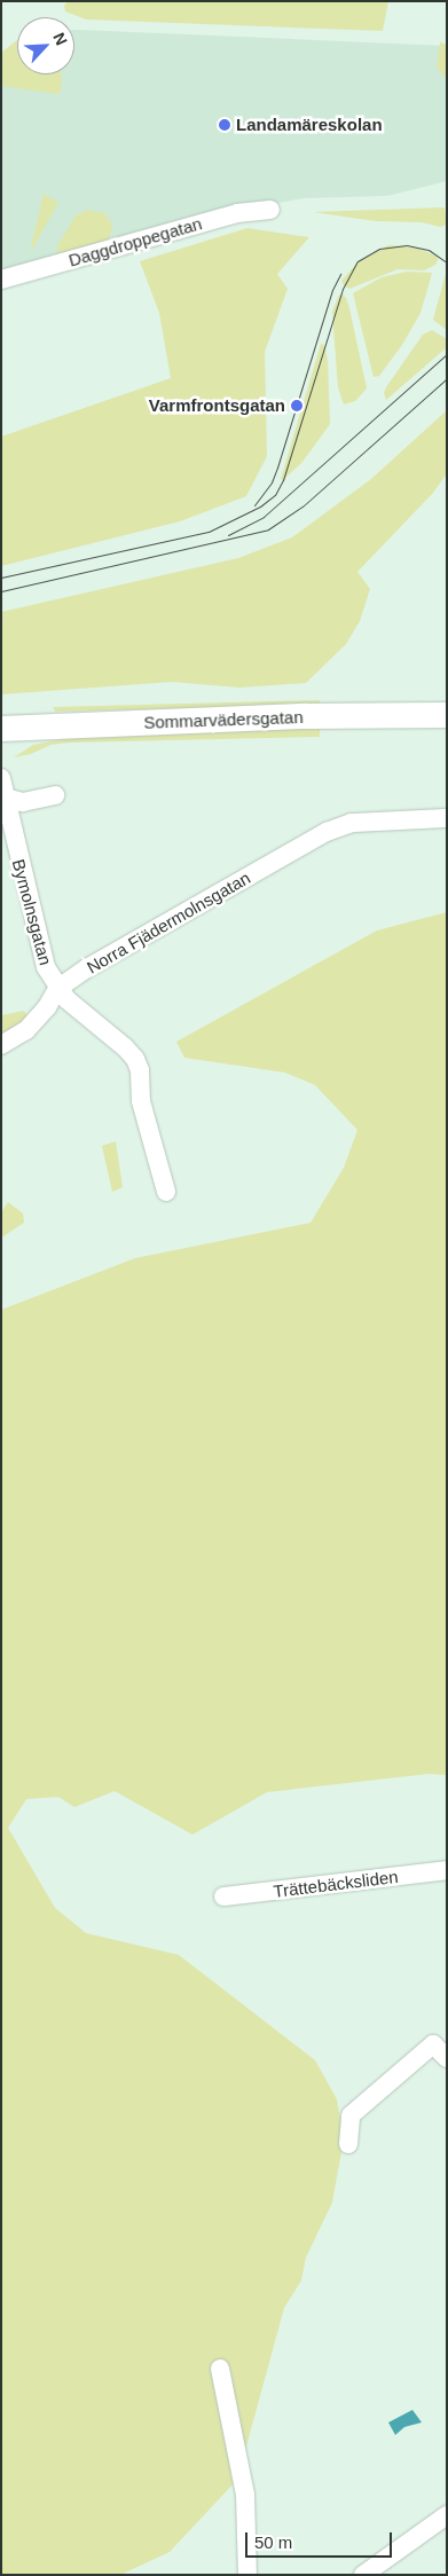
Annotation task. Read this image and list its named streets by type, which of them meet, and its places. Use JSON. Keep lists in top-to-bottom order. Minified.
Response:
{"streets":{"street":["Daggdroppegatan","Sommarvädersgatan","Bymolnsgatan","Norra Fjädermolnsgatan","Trättebäcksliden"]},"crossings":[["Bymolnsgatan","Norra Fjädermolnsgatan"]],"places":["Landamäreskolan","Varmfrontsgatan"],"scale_bar":"50 m","north":"top right"}
